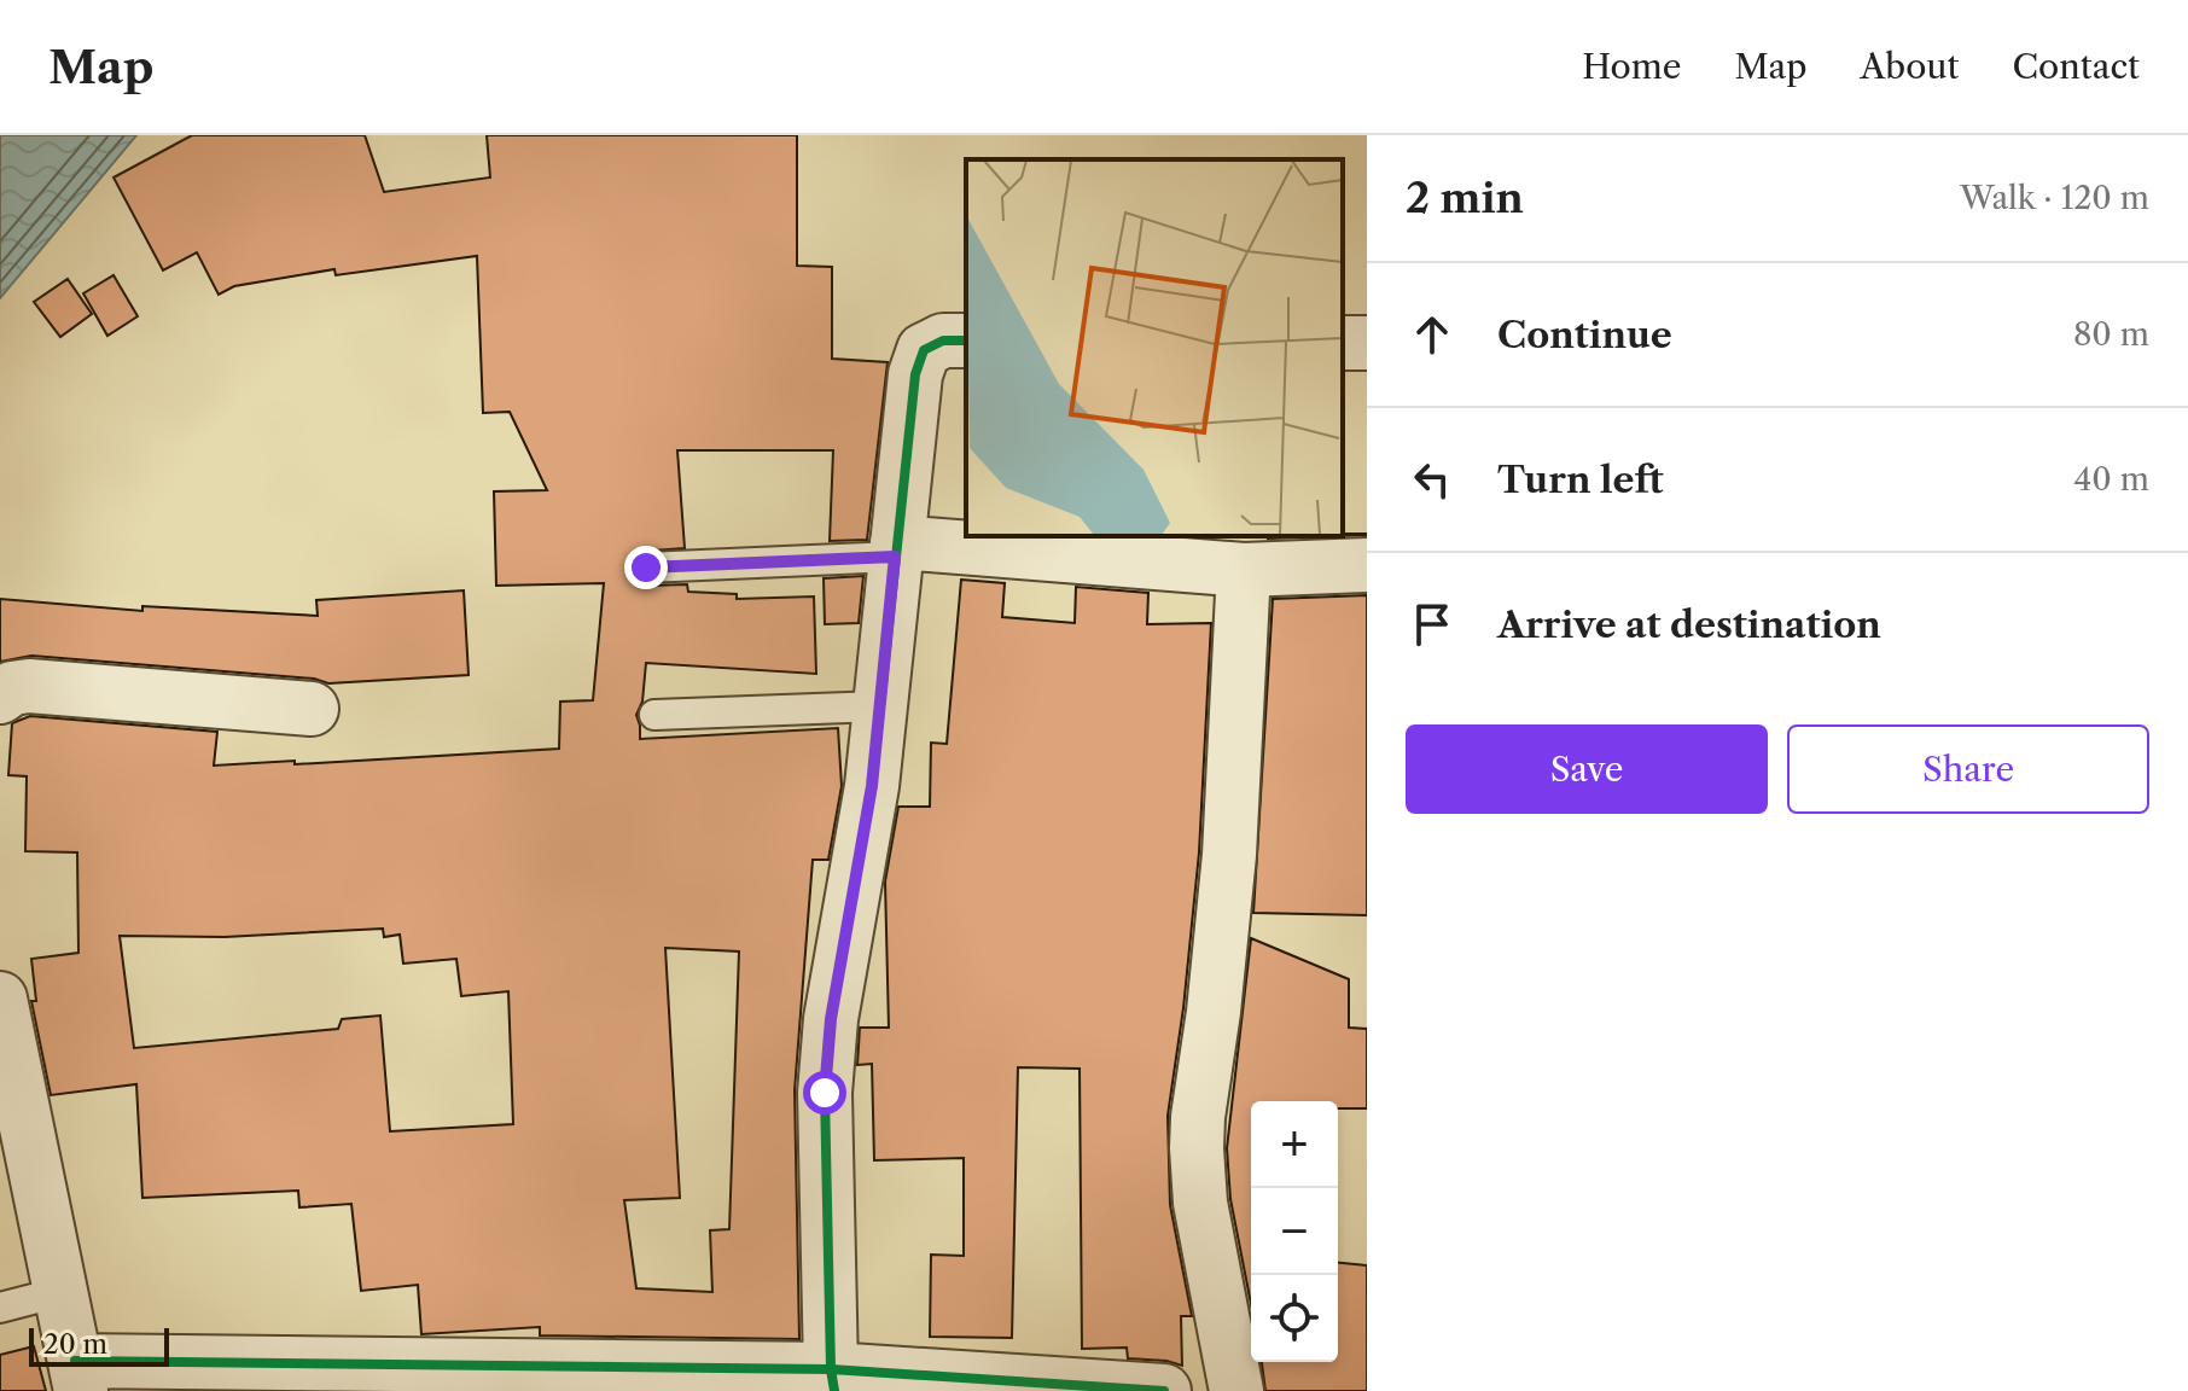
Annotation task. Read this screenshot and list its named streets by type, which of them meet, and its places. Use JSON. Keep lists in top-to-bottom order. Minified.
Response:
{"scale_bar":"20 m","page":{"header":"Map","nav":["Home","Map","About","Contact"],"heading":["2 min","Walk · 120 m"],"list":[["Continue","80 m"],["Turn left","40 m"],"Arrive at destination"],"buttons":["Save","Share"],"map_buttons":["+","−"],"scale":"20 m"}}
